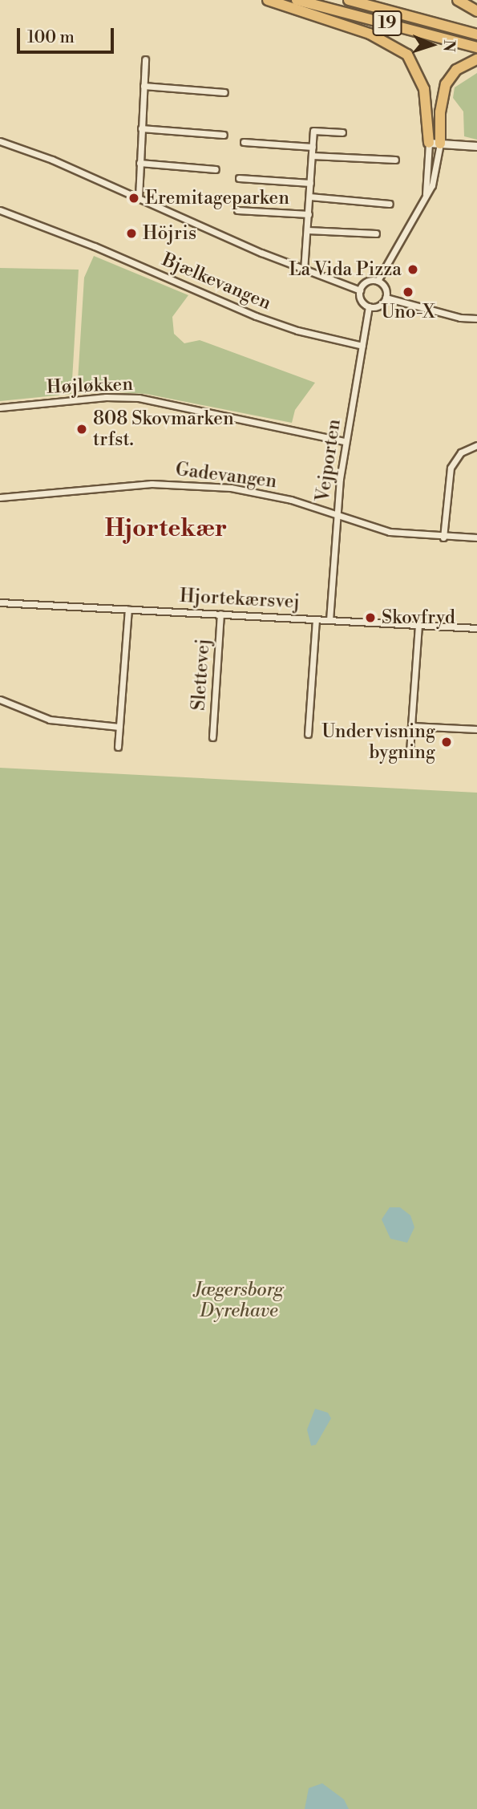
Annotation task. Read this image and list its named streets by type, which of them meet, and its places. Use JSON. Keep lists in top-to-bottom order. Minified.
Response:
{"streets":{"highway":["19"],"street":["Bjælkevangen","Højløkken","Vejporten","Gadevangen","Hjortekærsvej","Slettevej"]},"crossings":[["Bjælkevangen","Vejporten"],["Højløkken","Vejporten"],["Vejporten","Gadevangen"],["Vejporten","Hjortekærsvej"],["Hjortekærsvej","Slettevej"]],"districts":["Hjortekær"],"parks":["Jægersborg Dyrehave"],"places":["Eremitageparken","Höjris","La Vida Pizza","Uno-X","808 Skovmarken trfst.","Skovfryd","Undervisning bygning"],"scale_bar":"100 m","north":"right"}
